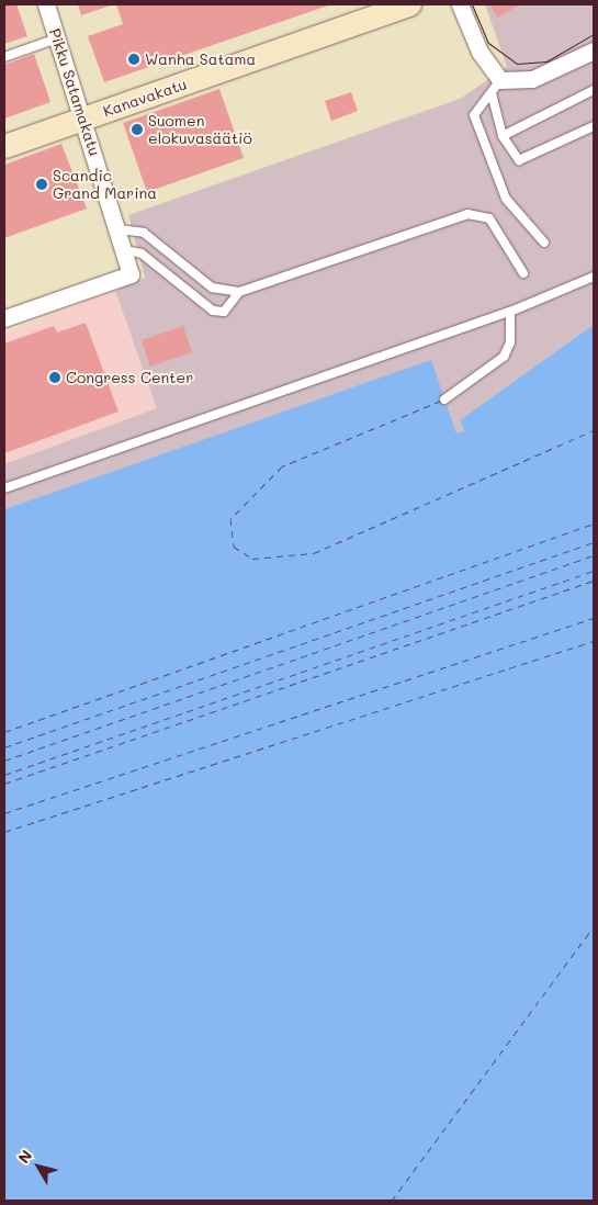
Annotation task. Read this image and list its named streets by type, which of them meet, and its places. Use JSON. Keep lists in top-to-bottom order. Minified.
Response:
{"streets":{"main road":["Kanavakatu"],"street":["Pikku Satamakatu"]},"crossings":[["Pikku Satamakatu","Kanavakatu"]],"places":["Wanha Satama","Suomen elokuvasäätiö","Scandic Grand Marina","Congress Center"],"north":"top left"}
